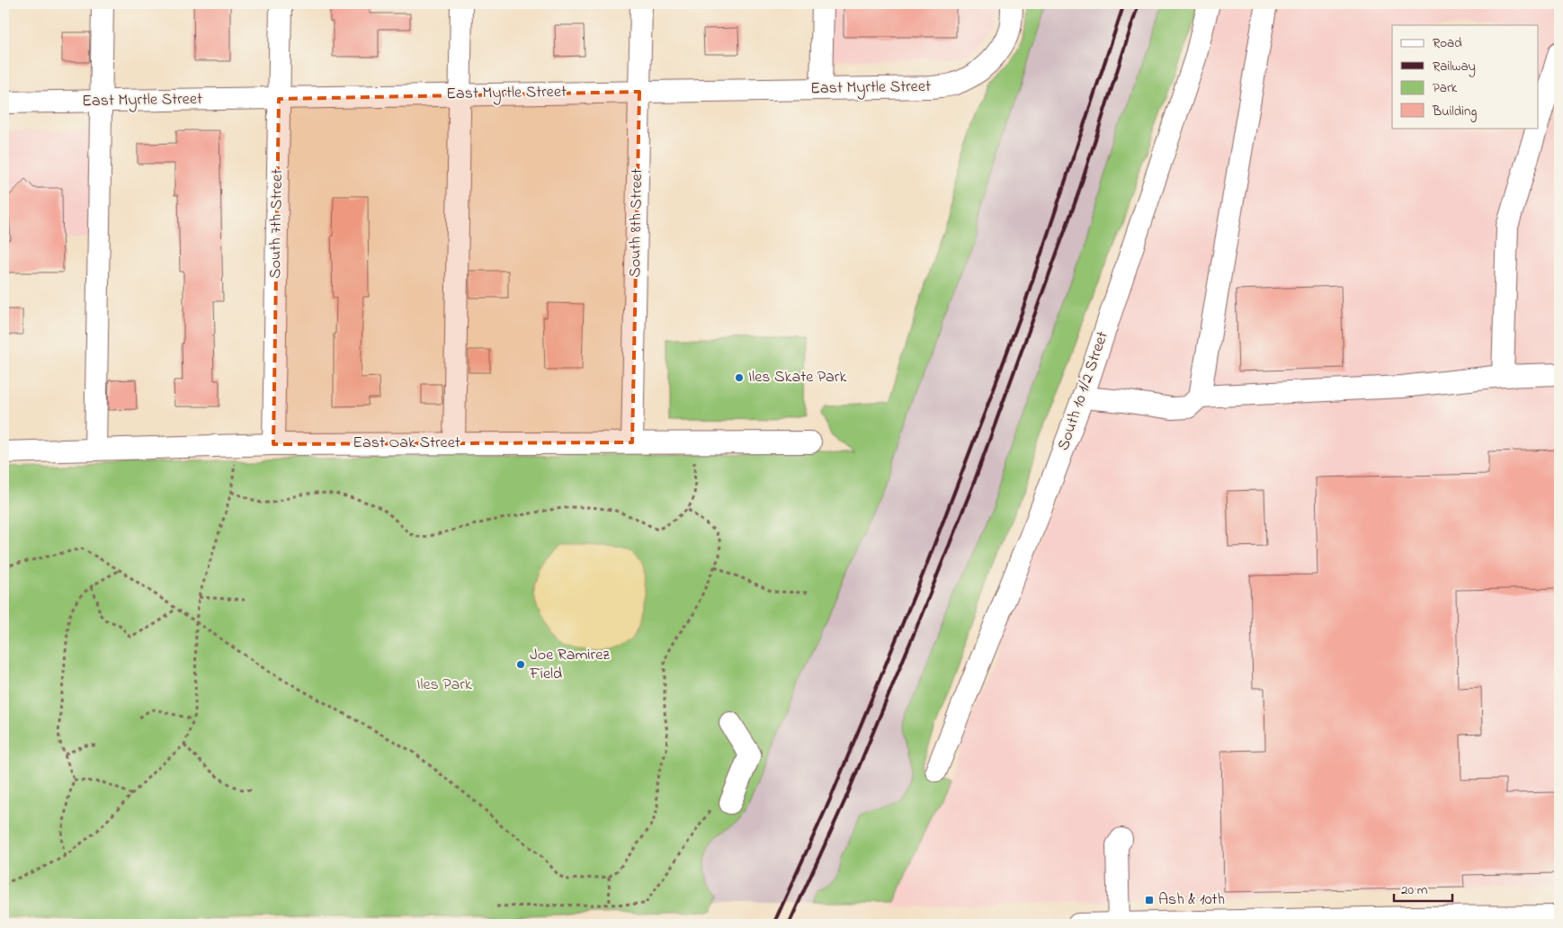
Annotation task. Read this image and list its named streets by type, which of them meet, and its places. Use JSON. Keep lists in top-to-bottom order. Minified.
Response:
{"streets":{"street":["East Myrtle Street","South 8th Street","South 7th Street","South 10 1/2 Street","East Oak Street"]},"crossings":[["East Myrtle Street","South 8th Street"],["East Myrtle Street","South 7th Street"],["South 8th Street","East Oak Street"],["South 7th Street","East Oak Street"]],"parks":["Iles Park"],"places":{"other":["Iles Skate Park","Joe Ramirez Field"],"transit":["Ash & 10th"]},"legend":["Road","Railway","Park","Building"],"scale_bar":"20 m"}
